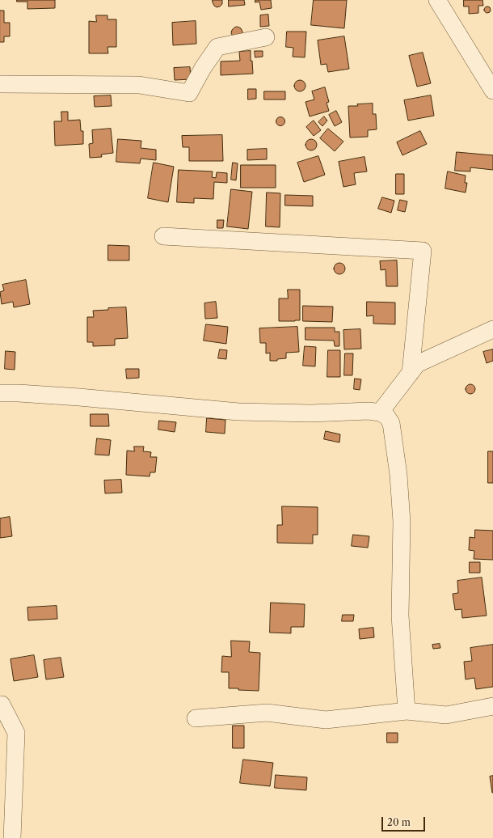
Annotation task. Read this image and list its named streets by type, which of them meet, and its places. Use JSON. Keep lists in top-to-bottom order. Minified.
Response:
{"scale_bar":"20 m"}
